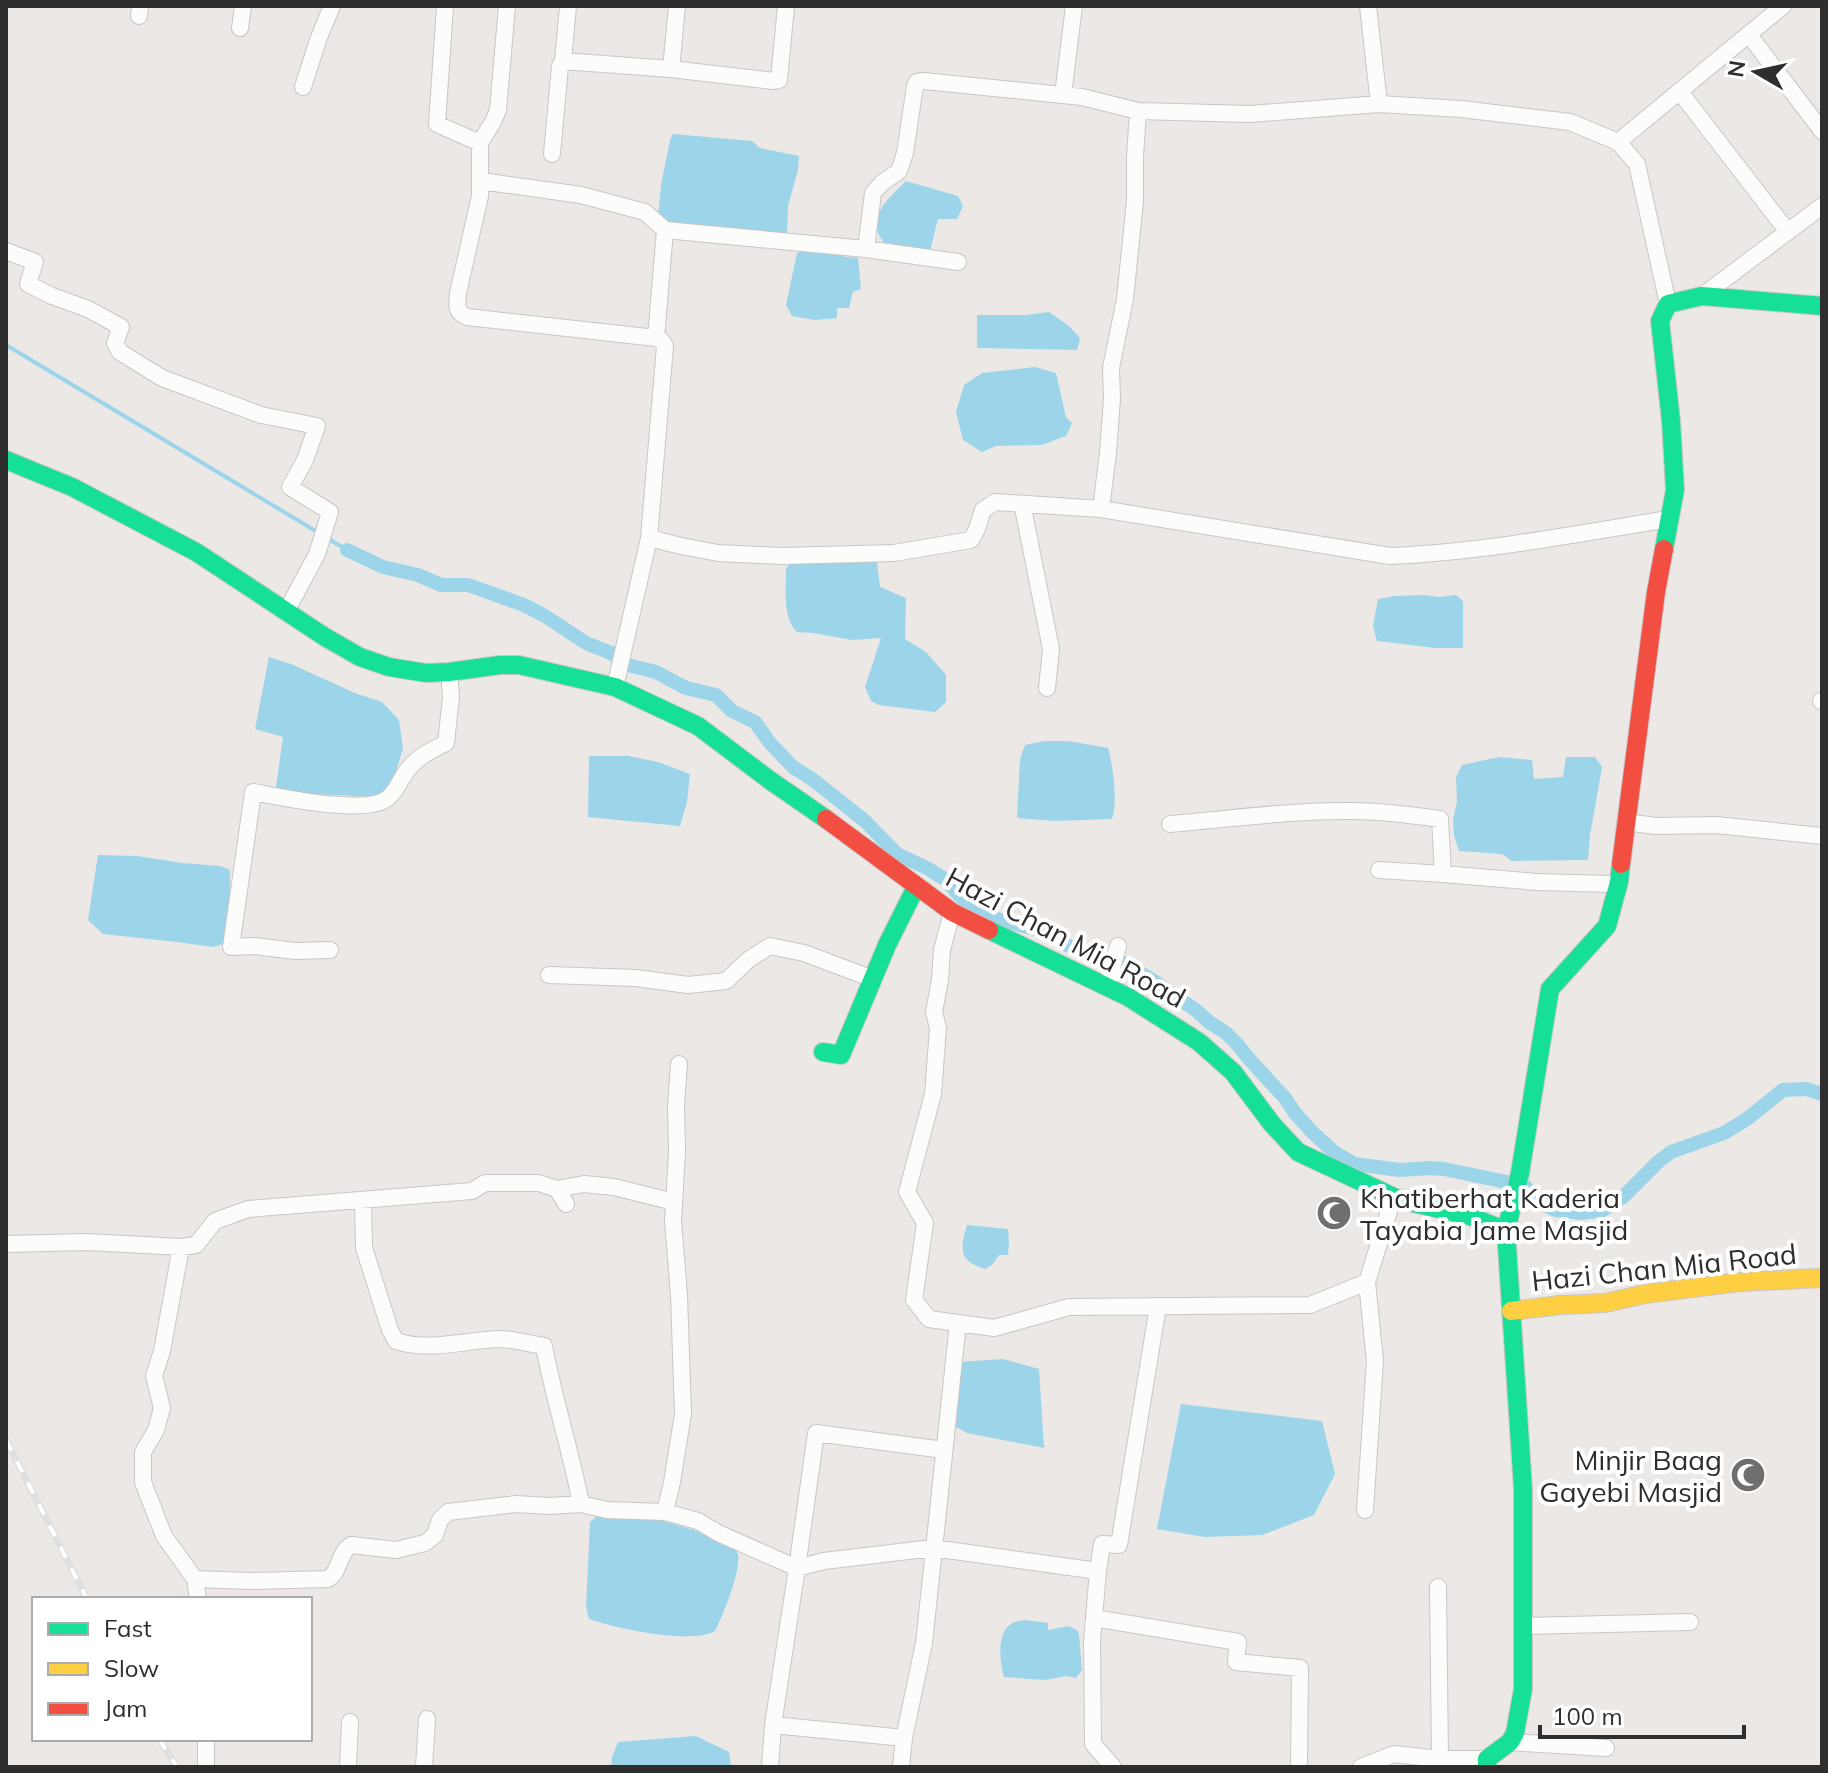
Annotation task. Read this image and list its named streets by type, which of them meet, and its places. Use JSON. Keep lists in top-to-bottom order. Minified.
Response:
{"streets":{"street":["Hazi Chan Mia Road"]},"places":{"mosque":["Khatiberhat Kaderia Tayabia Jame Masjid","Minjir Baag Gayebi Masjid"]},"legend":["Fast","Slow","Jam"],"scale_bar":"100 m","north":"left"}
